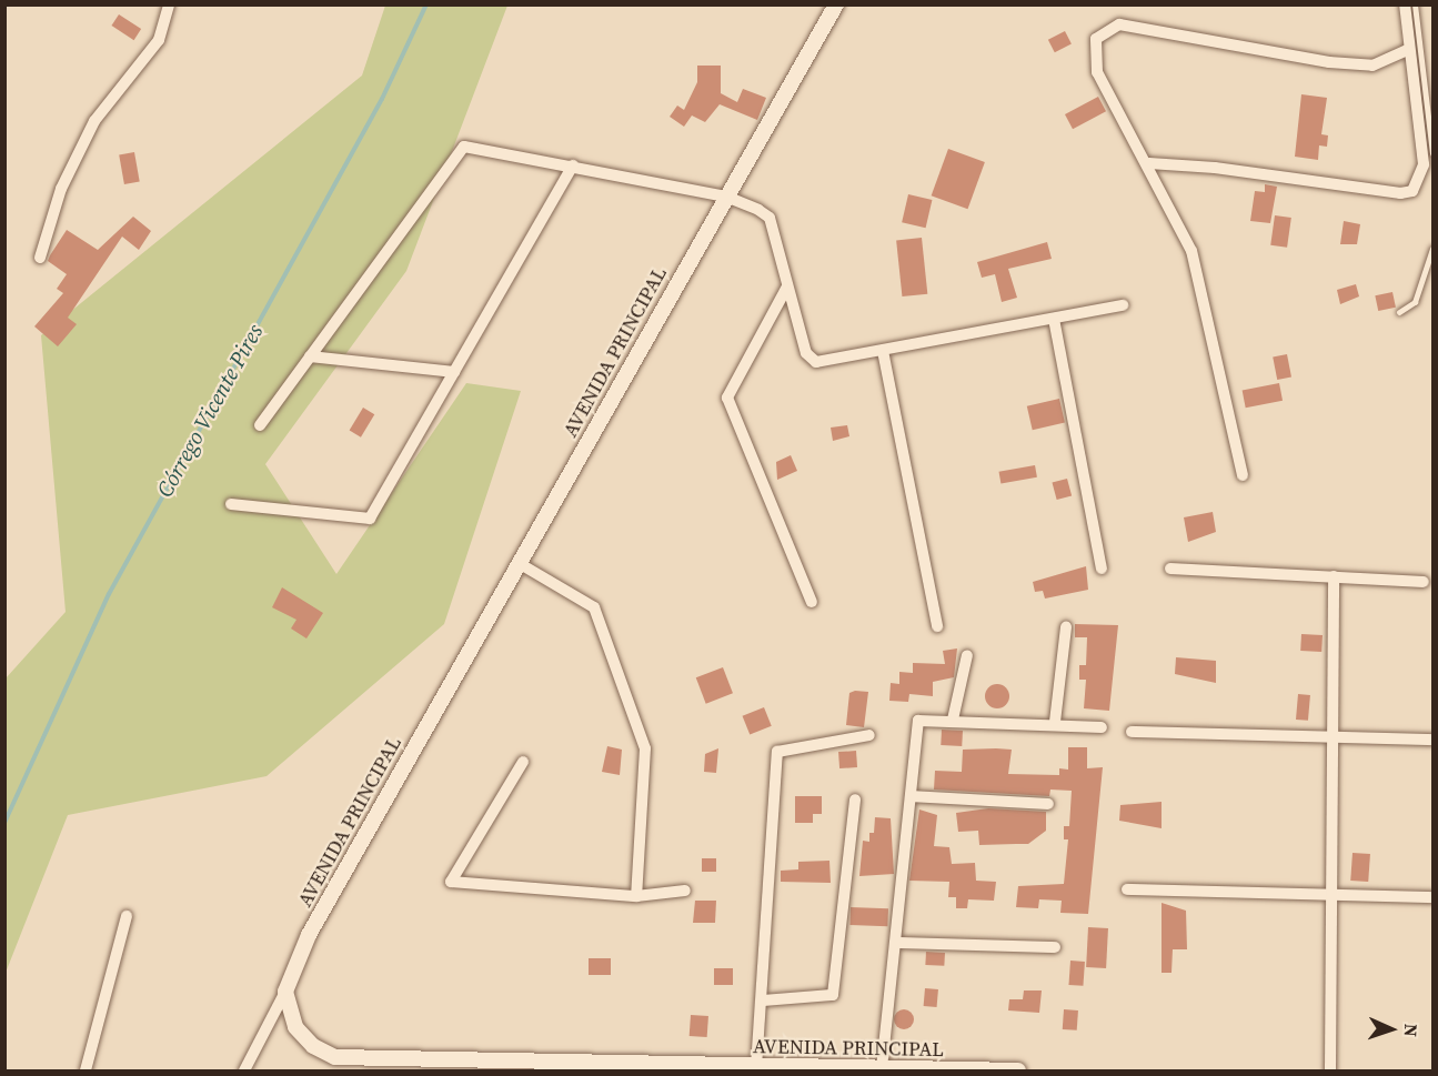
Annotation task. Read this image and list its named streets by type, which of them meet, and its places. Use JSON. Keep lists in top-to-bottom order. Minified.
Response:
{"streets":{"street":["AVENIDA PRINCIPAL"]},"water":["Córrego Vicente Pires"],"north":"right"}
